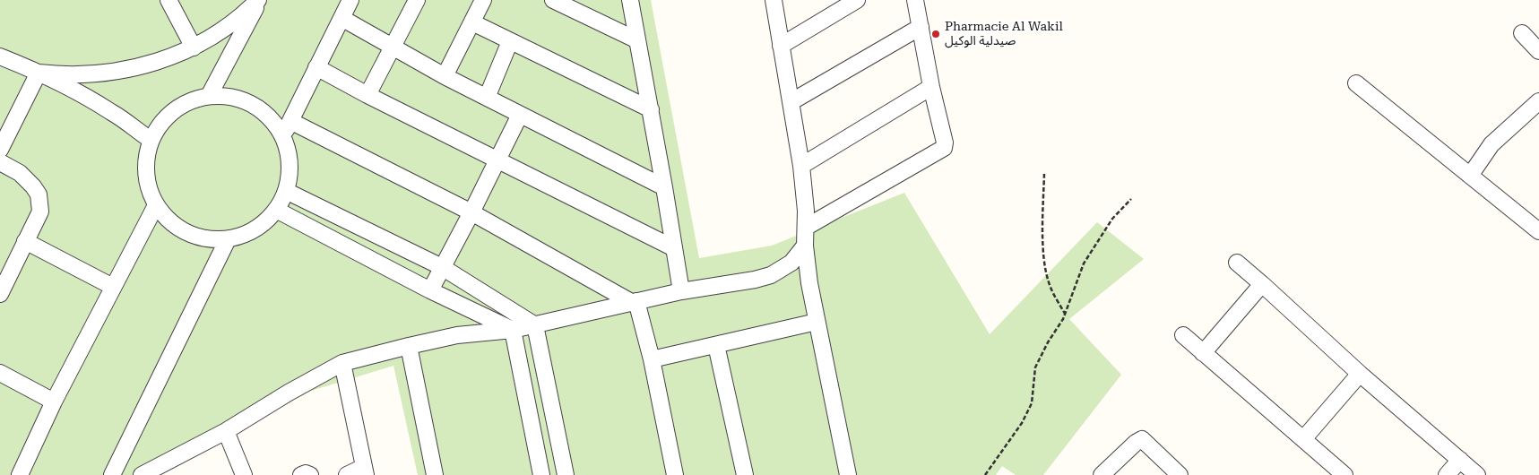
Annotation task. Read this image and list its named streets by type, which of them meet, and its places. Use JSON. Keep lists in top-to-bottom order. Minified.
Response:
{"places":["Pharmacie Al Wakil صيدلية الوكيل"]}
